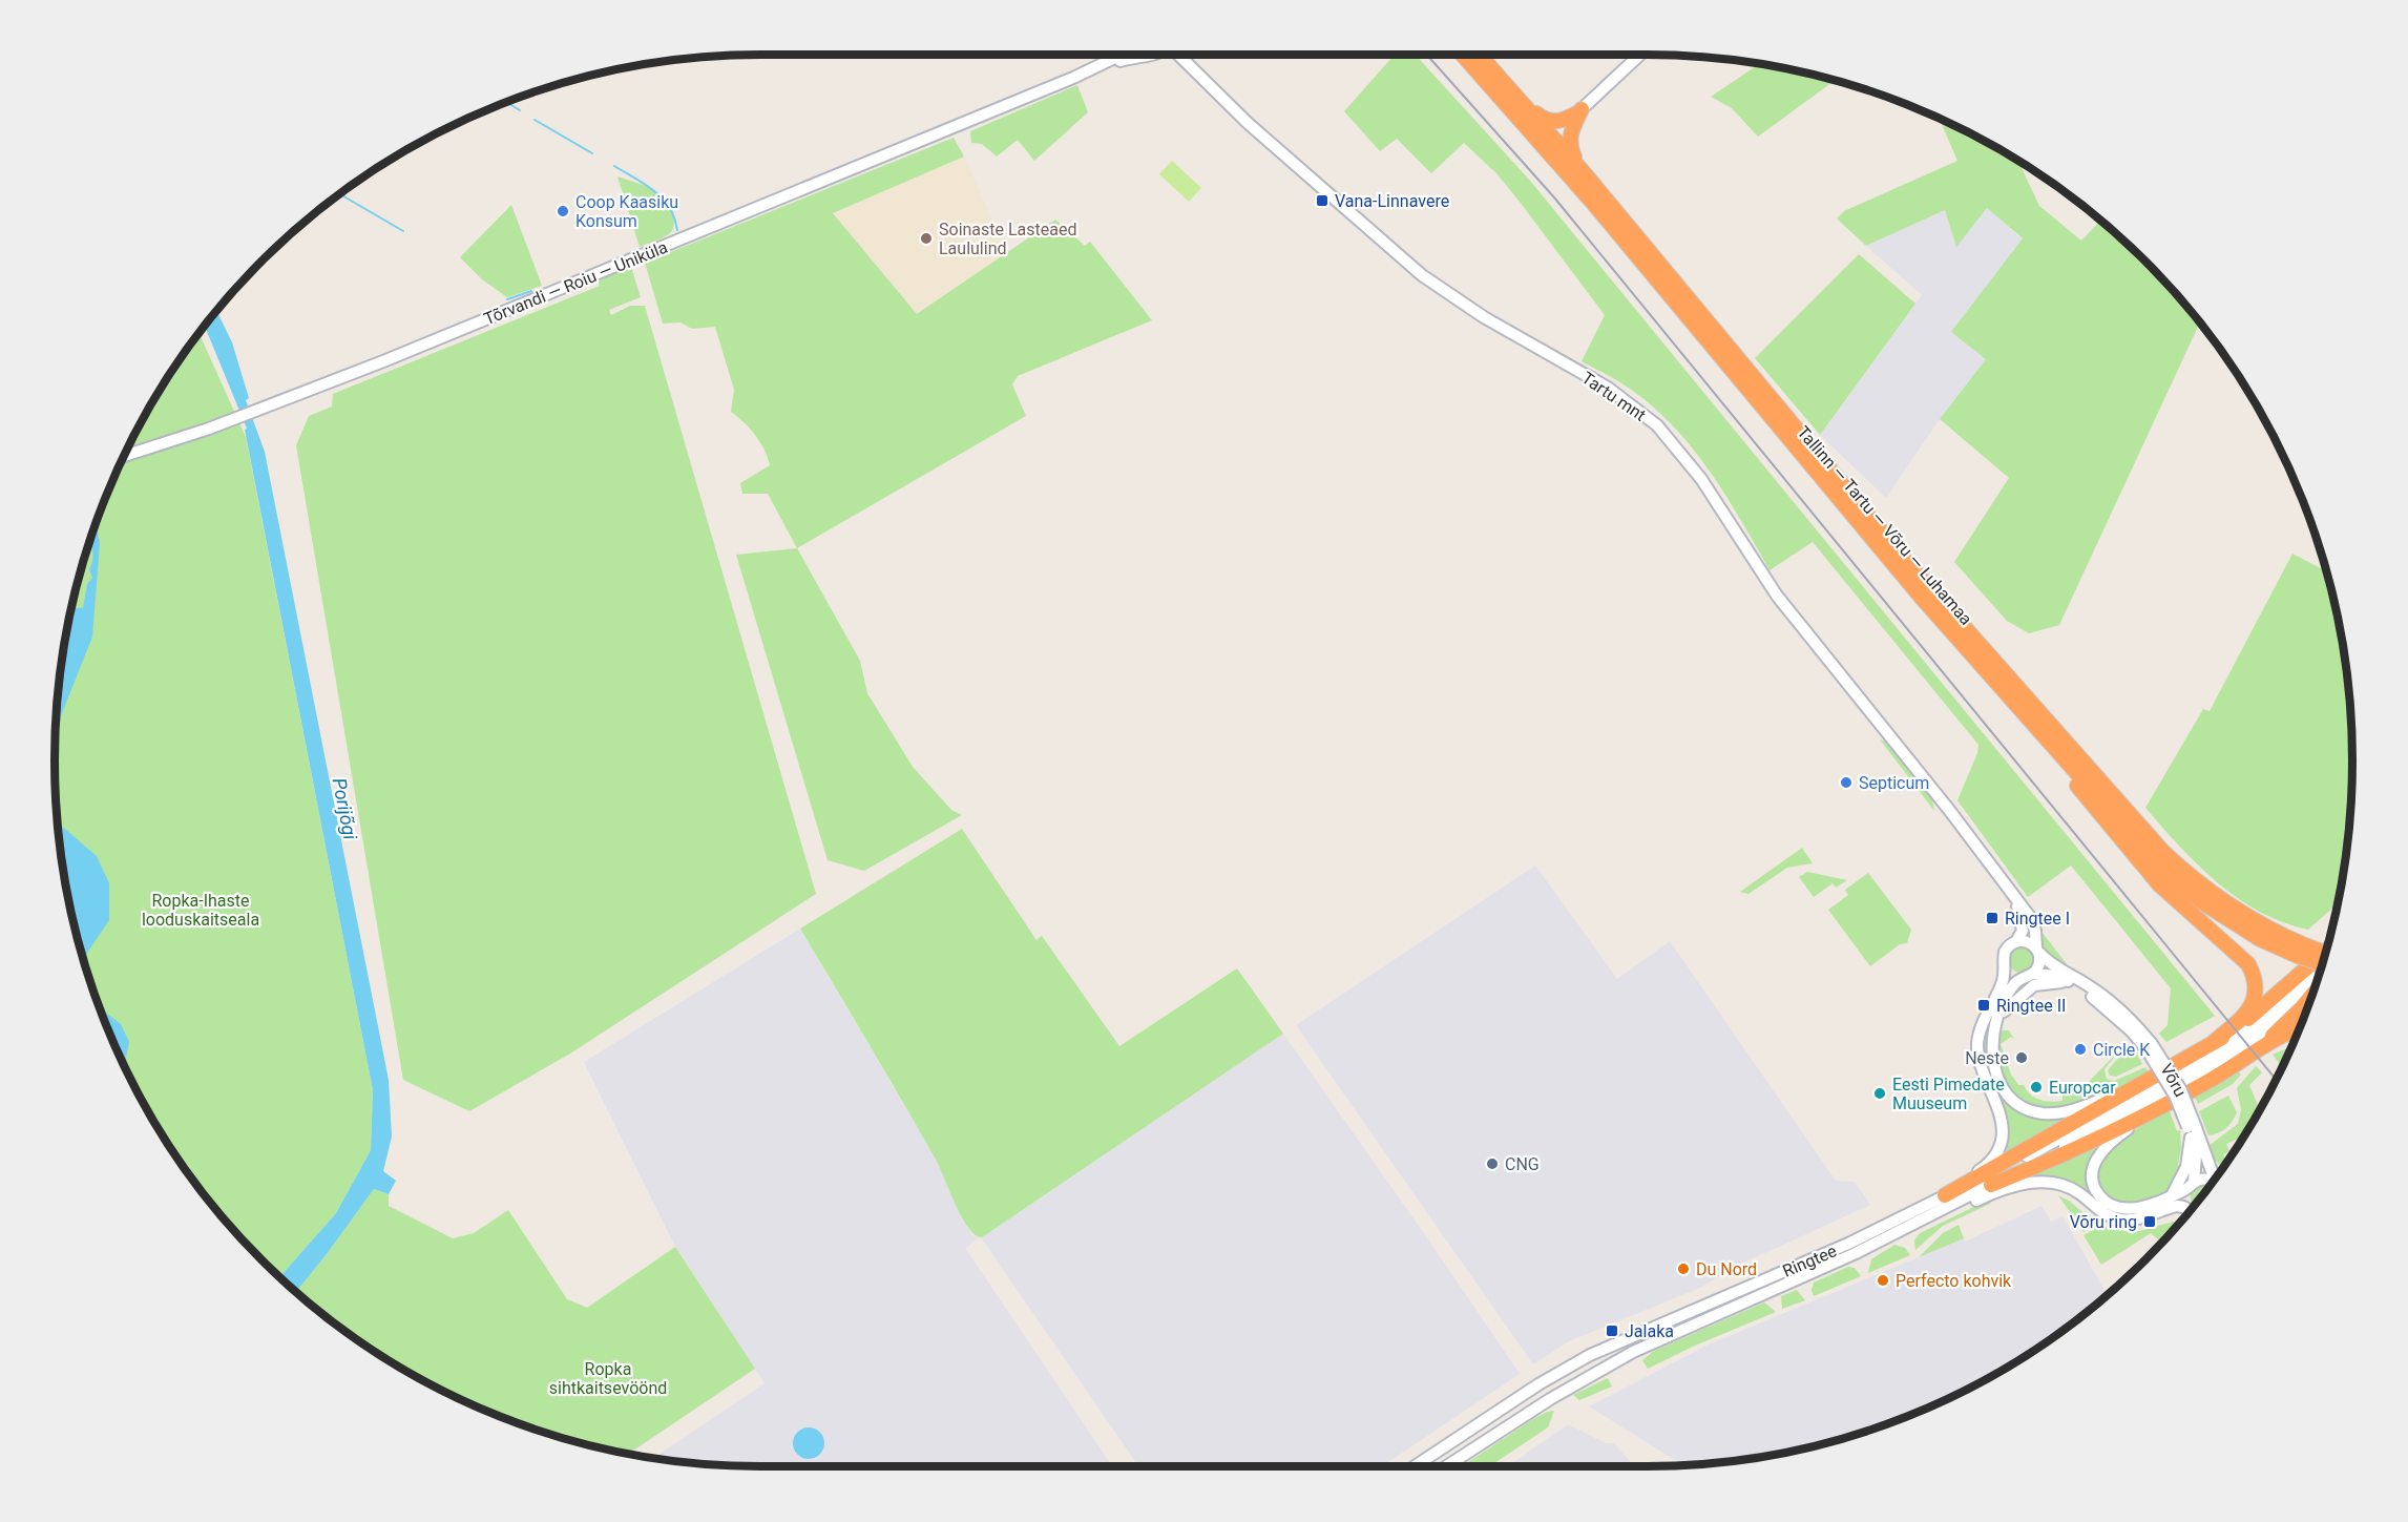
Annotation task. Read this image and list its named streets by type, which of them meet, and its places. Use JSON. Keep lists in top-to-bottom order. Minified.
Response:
{"streets":{"highway":["Tallinn — Tartu — Võru — Luhamaa"],"main road":["Tõrvandi — Roiu — Uniküla","Tartu mnt","Võru","Ringtee"]},"water":["Porijõgi"],"parks":["Ropka-Ihaste looduskaitseala","Ropka sihtkaitsevöönd"],"places":{"transit":["Vana-Linnavere","Ringtee I","Ringtee II","Võru ring","Jalaka"],"other":["Coop Kaasiku Konsum","Soinaste Lasteaed Laululind","Septicum","Circle K","Neste","Europcar","Eesti Pimedate Muuseum","CNG","Du Nord","Perfecto kohvik"]}}
